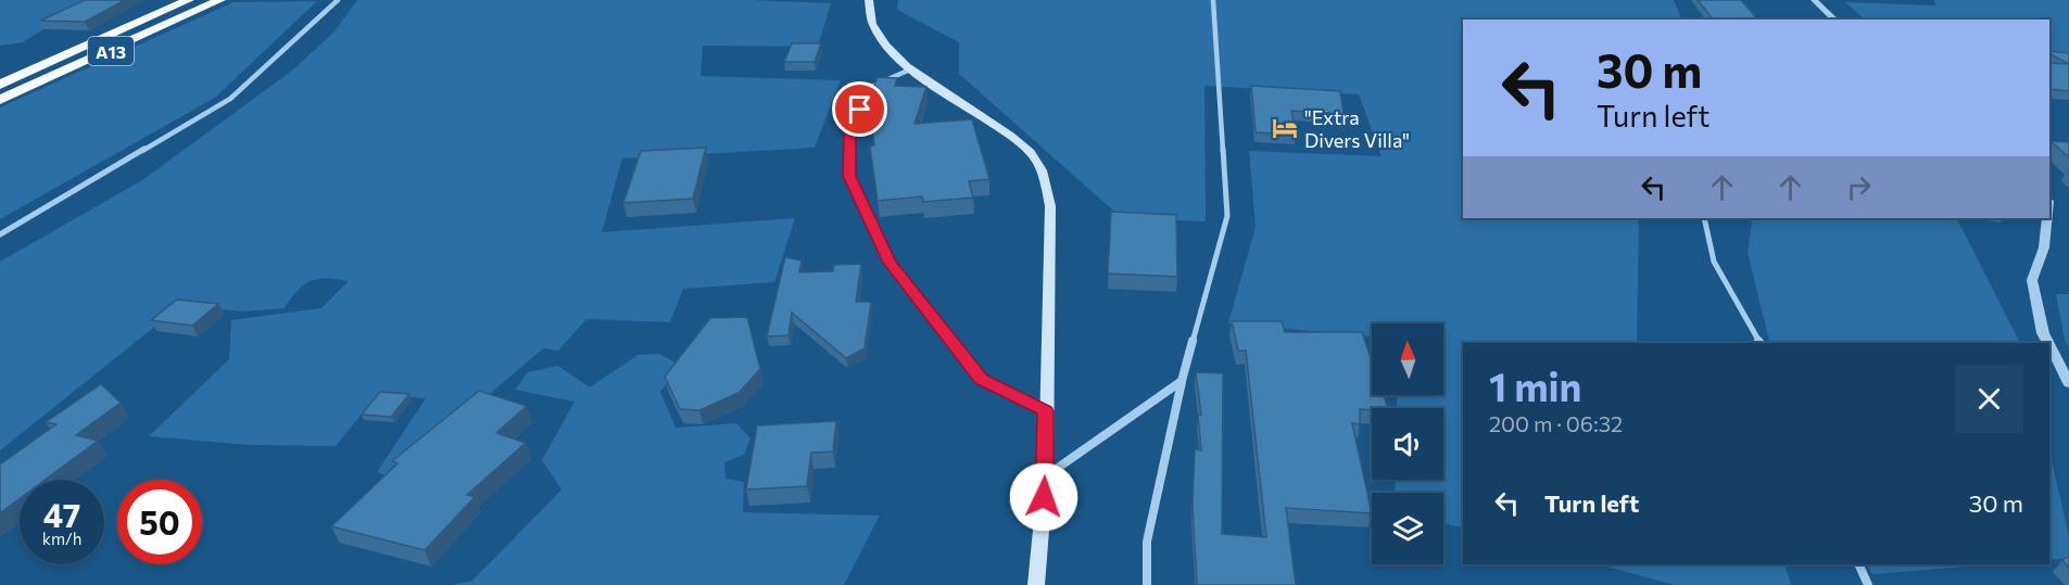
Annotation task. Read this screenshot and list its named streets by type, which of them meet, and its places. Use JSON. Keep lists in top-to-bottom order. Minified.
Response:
{"streets":{"highway":["A13"]},"places":{"hotel":["\"Extra Divers Villa\""]},"north":"top","page":{"turn":["30 m","Turn left"],"heading":["1 min","200 m · 06:32"],"list":[{"name":"Turn left","value":"30 m"}],"speed":"47 km/h","limit":"50"}}
